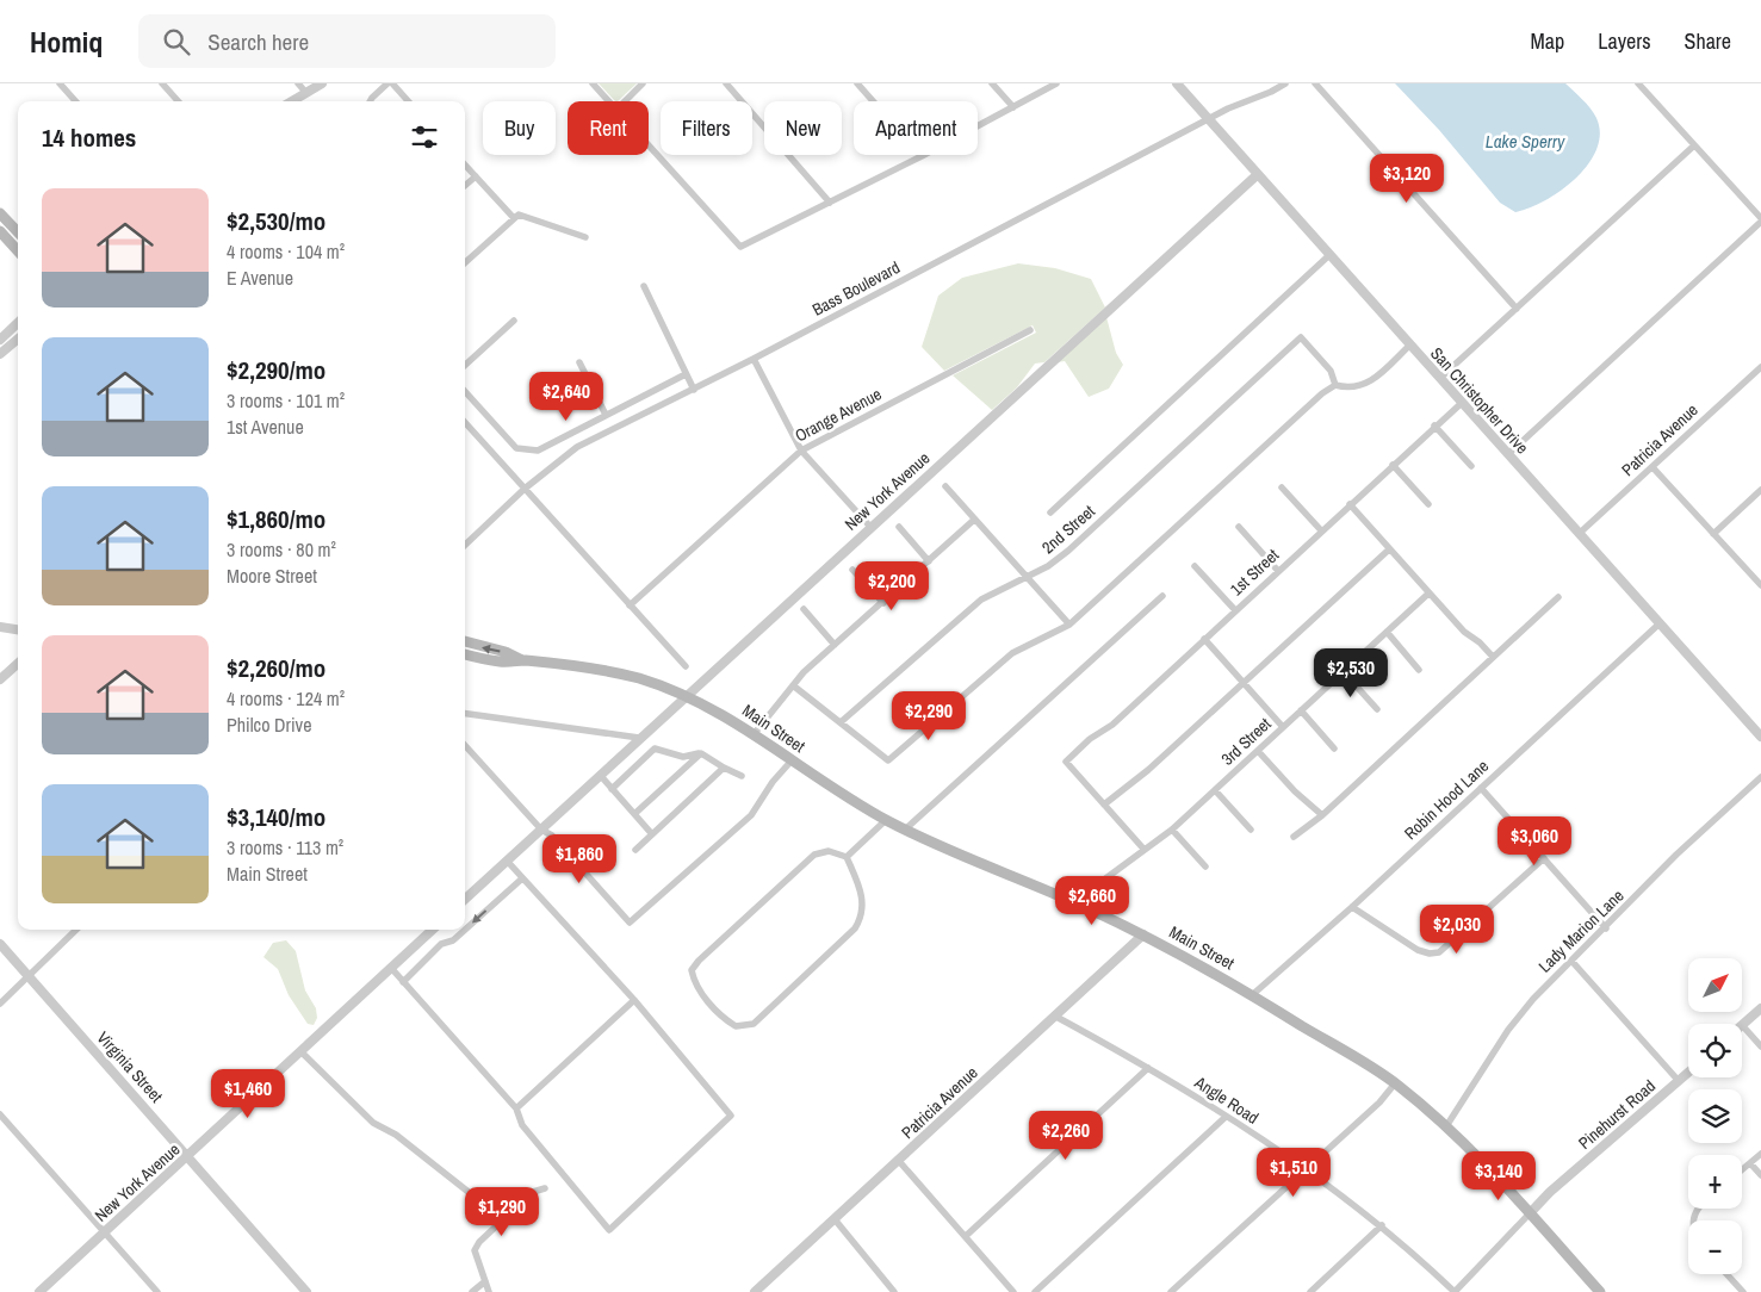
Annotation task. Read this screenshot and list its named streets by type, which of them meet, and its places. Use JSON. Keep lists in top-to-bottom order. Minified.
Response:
{"streets":{"main road":["Main Street"],"street":["Bass Boulevard","San Christopher Drive","Orange Avenue","Patricia Avenue","New York Avenue","2nd Street","1st Street","3rd Street","Robin Hood Lane","Lady Marion Lane","Virginia Street","Angle Road","Pinehurst Road"]},"crossings":[["Bass Boulevard","San Christopher Drive"],["San Christopher Drive","Patricia Avenue"],["San Christopher Drive","New York Avenue"],["San Christopher Drive","1st Street"],["San Christopher Drive","Robin Hood Lane"],["Patricia Avenue","Main Street"],["Patricia Avenue","Angle Road"],["New York Avenue","Main Street"],["New York Avenue","Virginia Street"],["Main Street","3rd Street"],["Main Street","Robin Hood Lane"],["Main Street","Lady Marion Lane"],["Main Street","Pinehurst Road"]],"water":["Lake Sperry"],"north":"top right","page":{"header":"Homiq","search":"Search here","nav":["Map","Layers","Share"],"chip":["Buy","Rent","Filters","New","Apartment"],"heading":"14 homes","price":["$3,120","$2,640","$2,200","$2,530","$2,290","$3,060","$1,860","$2,660","$2,030","$1,460","$2,260","$1,510","$3,140","$1,290"],"list":[{"name":"$2,530/mo","note":"4 rooms · 104 m² · E Avenue"},{"name":"$2,290/mo","note":"3 rooms · 101 m² · 1st Avenue"},{"name":"$1,860/mo","note":"3 rooms · 80 m² · Moore Street"},{"name":"$2,260/mo","note":"4 rooms · 124 m² · Philco Drive"},{"name":"$3,140/mo","note":"3 rooms · 113 m² · Main Street"}],"map_buttons":["+","−"]}}
